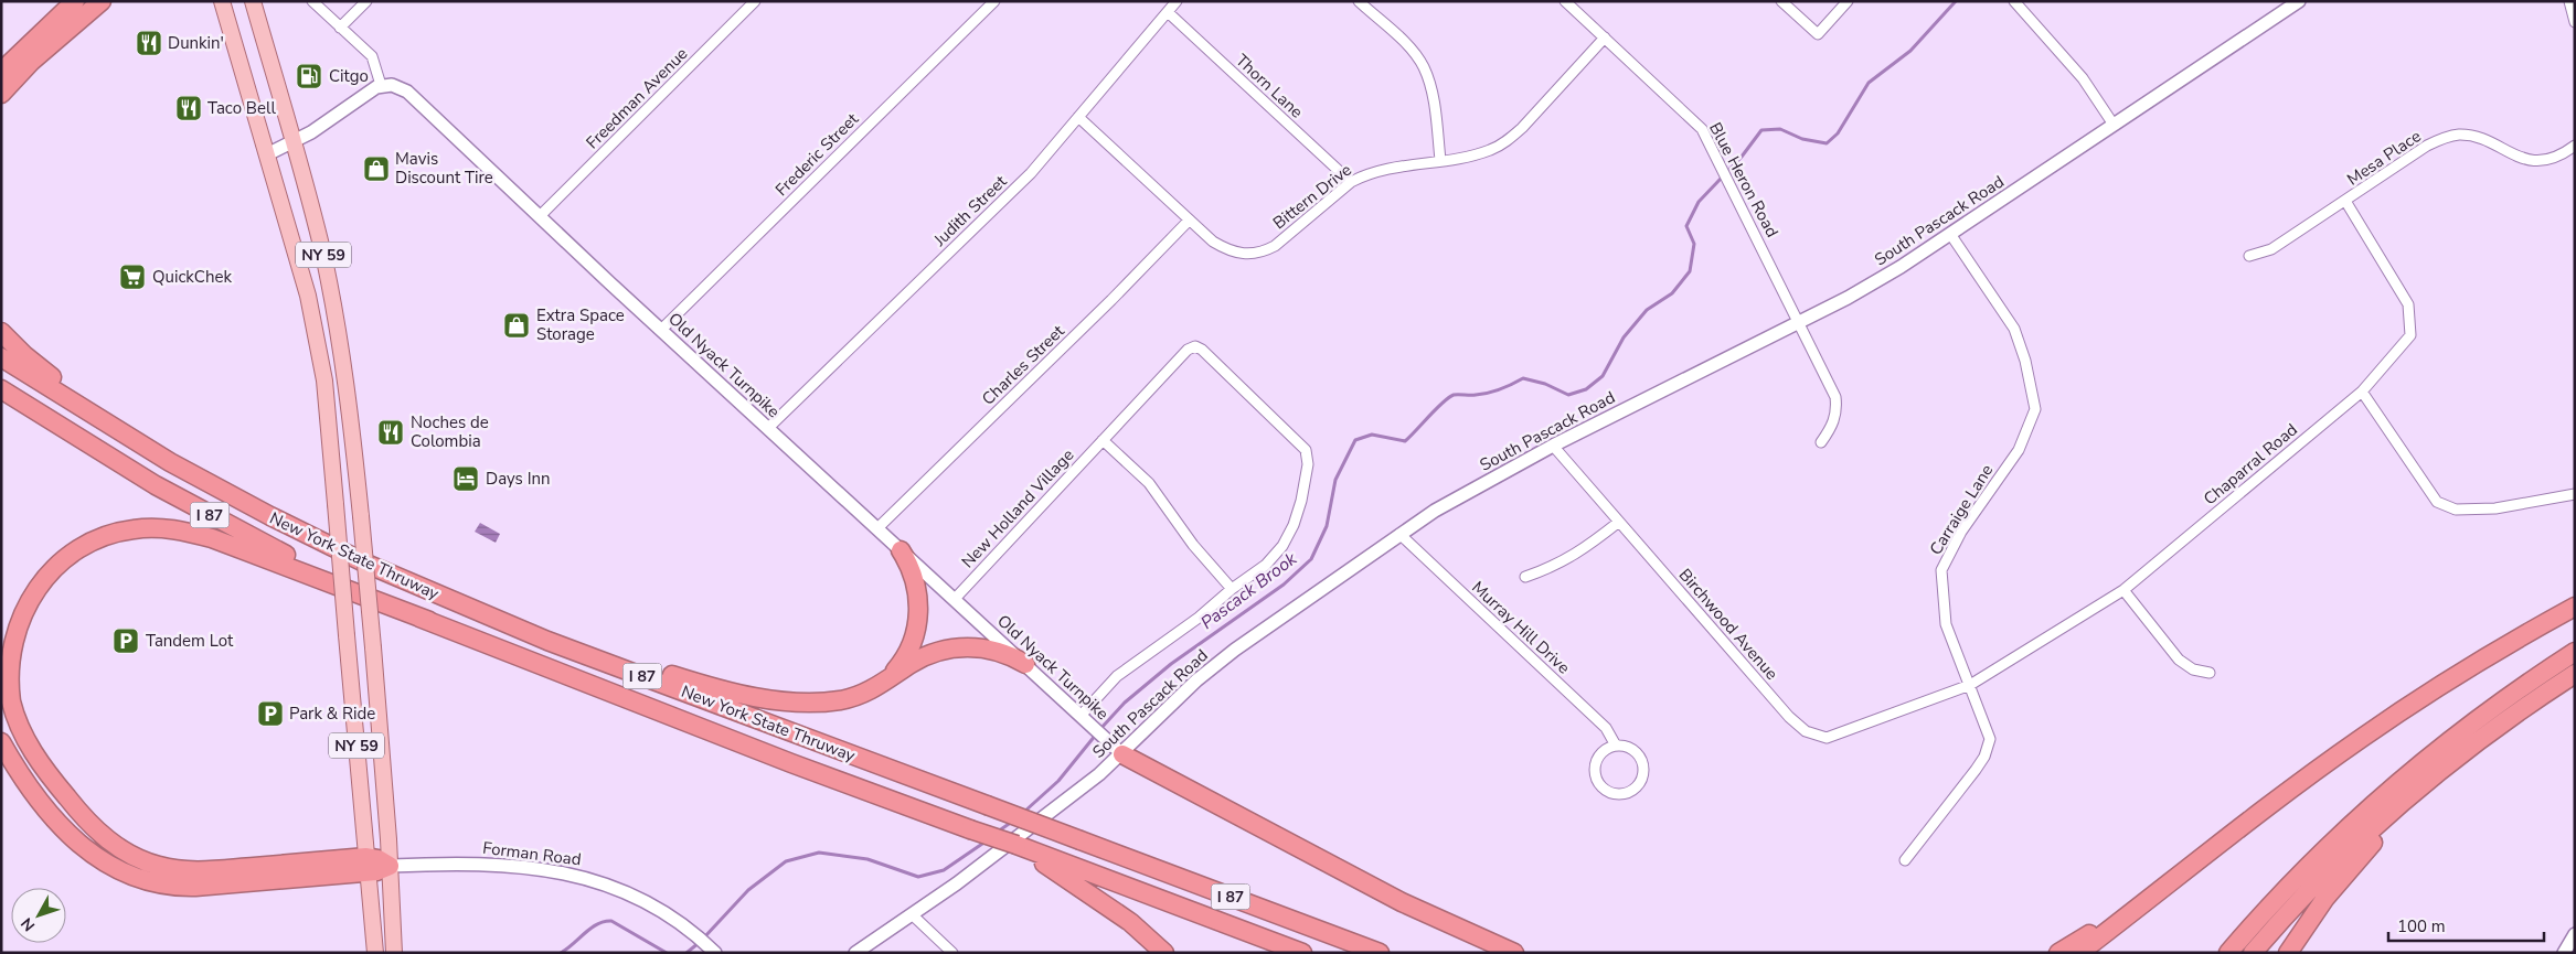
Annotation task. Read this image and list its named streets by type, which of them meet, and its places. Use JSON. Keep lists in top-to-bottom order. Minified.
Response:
{"streets":{"highway":["I 87","New York State Thruway"],"main road":["NY 59"],"street":["Thorn Lane","Freedman Avenue","Frederic Street","Mesa Place","Blue Heron Road","Bittern Drive","Judith Street","South Pascack Road","Old Nyack Turnpike","Charles Street","Chaparral Road","New Holland Village","Carraige Lane","Birchwood Avenue","Murray Hill Drive","Forman Road"]},"crossings":[["Thorn Lane","Bittern Drive"],["Thorn Lane","Judith Street"],["Freedman Avenue","Old Nyack Turnpike"],["Frederic Street","Old Nyack Turnpike"],["Mesa Place","Chaparral Road"],["Blue Heron Road","Bittern Drive"],["Blue Heron Road","South Pascack Road"],["Bittern Drive","Judith Street"],["Bittern Drive","Charles Street"],["Judith Street","Old Nyack Turnpike"],["South Pascack Road","Old Nyack Turnpike"],["South Pascack Road","Carraige Lane"],["South Pascack Road","Birchwood Avenue"],["South Pascack Road","Murray Hill Drive"],["NY 59","Forman Road"],["Old Nyack Turnpike","Charles Street"],["Old Nyack Turnpike","New Holland Village"],["Chaparral Road","Carraige Lane"],["Chaparral Road","Birchwood Avenue"],["Carraige Lane","Birchwood Avenue"]],"water":["Pascack Brook"],"places":{"restaurant":["Dunkin'","Taco Bell","Noches de Colombia"],"fuel station":["Citgo"],"shop":["Mavis Discount Tire","Extra Space Storage"],"supermarket":["QuickChek"],"hotel":["Days Inn"],"parking":["Tandem Lot","Park & Ride"]},"scale_bar":"100 m","north":"bottom left"}
